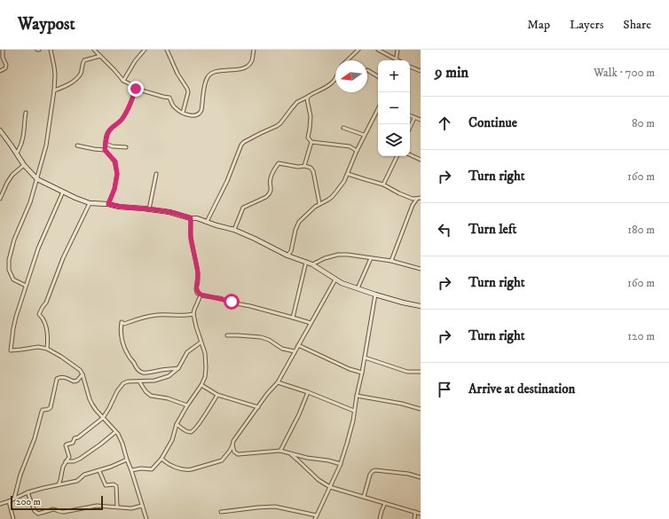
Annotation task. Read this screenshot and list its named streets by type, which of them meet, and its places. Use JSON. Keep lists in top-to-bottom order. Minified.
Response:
{"scale_bar":"200 m","north":"left","page":{"header":"Waypost","nav":["Map","Layers","Share"],"heading":["9 min","Walk · 700 m"],"map_buttons":["+","−"],"list":[["Continue","80 m"],["Turn right","160 m"],["Turn left","180 m"],["Turn right","160 m"],["Turn right","120 m"],"Arrive at destination"],"scale":"200 m"}}
